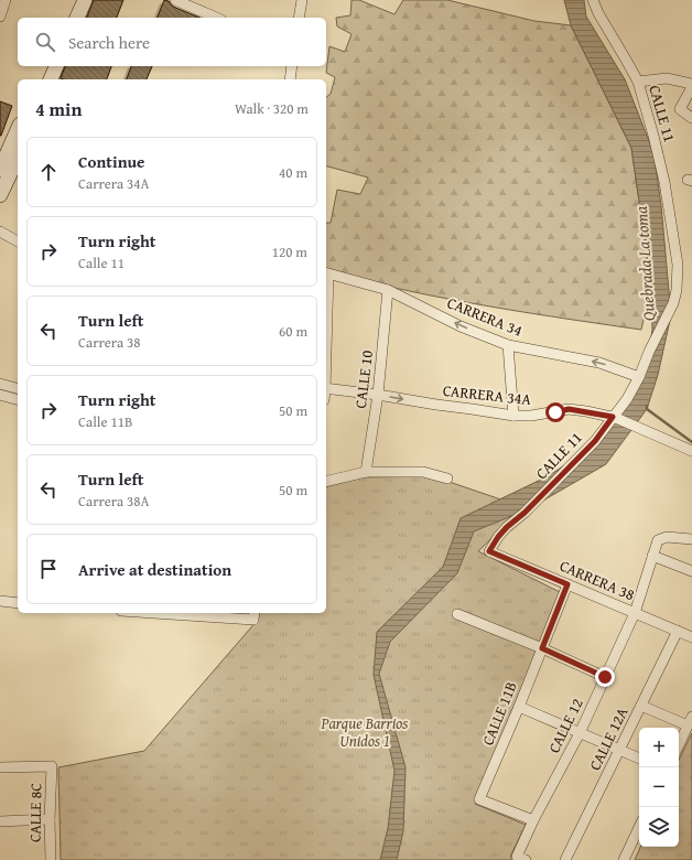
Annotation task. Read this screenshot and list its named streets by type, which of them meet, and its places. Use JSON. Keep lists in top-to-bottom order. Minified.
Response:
{"streets":{"street":["CALLE 11","CARRERA 34","CALLE 10","CARRERA 34A","CARRERA 38","CALLE 11B","CALLE 12","CALLE 12A","CALLE 8C"]},"crossings":[["CALLE 11","CARRERA 34"],["CALLE 11","CARRERA 34A"],["CALLE 11","CARRERA 38"],["CARRERA 34","CALLE 10"],["CALLE 10","CARRERA 34A"],["CARRERA 38","CALLE 11B"],["CARRERA 38","CALLE 12"],["CARRERA 38","CALLE 12A"],["CALLE 11B","CALLE 12"]],"one_way":["CARRERA 34"],"water":["Quebrada La toma"],"parks":["Parque Barrios Unidos 1"],"page":{"search":"Search here","heading":["4 min","Walk · 320 m"],"list":[["Continue","Carrera 34A","40 m"],["Turn right","Calle 11","120 m"],["Turn left","Carrera 38","60 m"],["Turn right","Calle 11B","50 m"],["Turn left","Carrera 38A","50 m"],"Arrive at destination"],"map_buttons":["+","−"]}}
